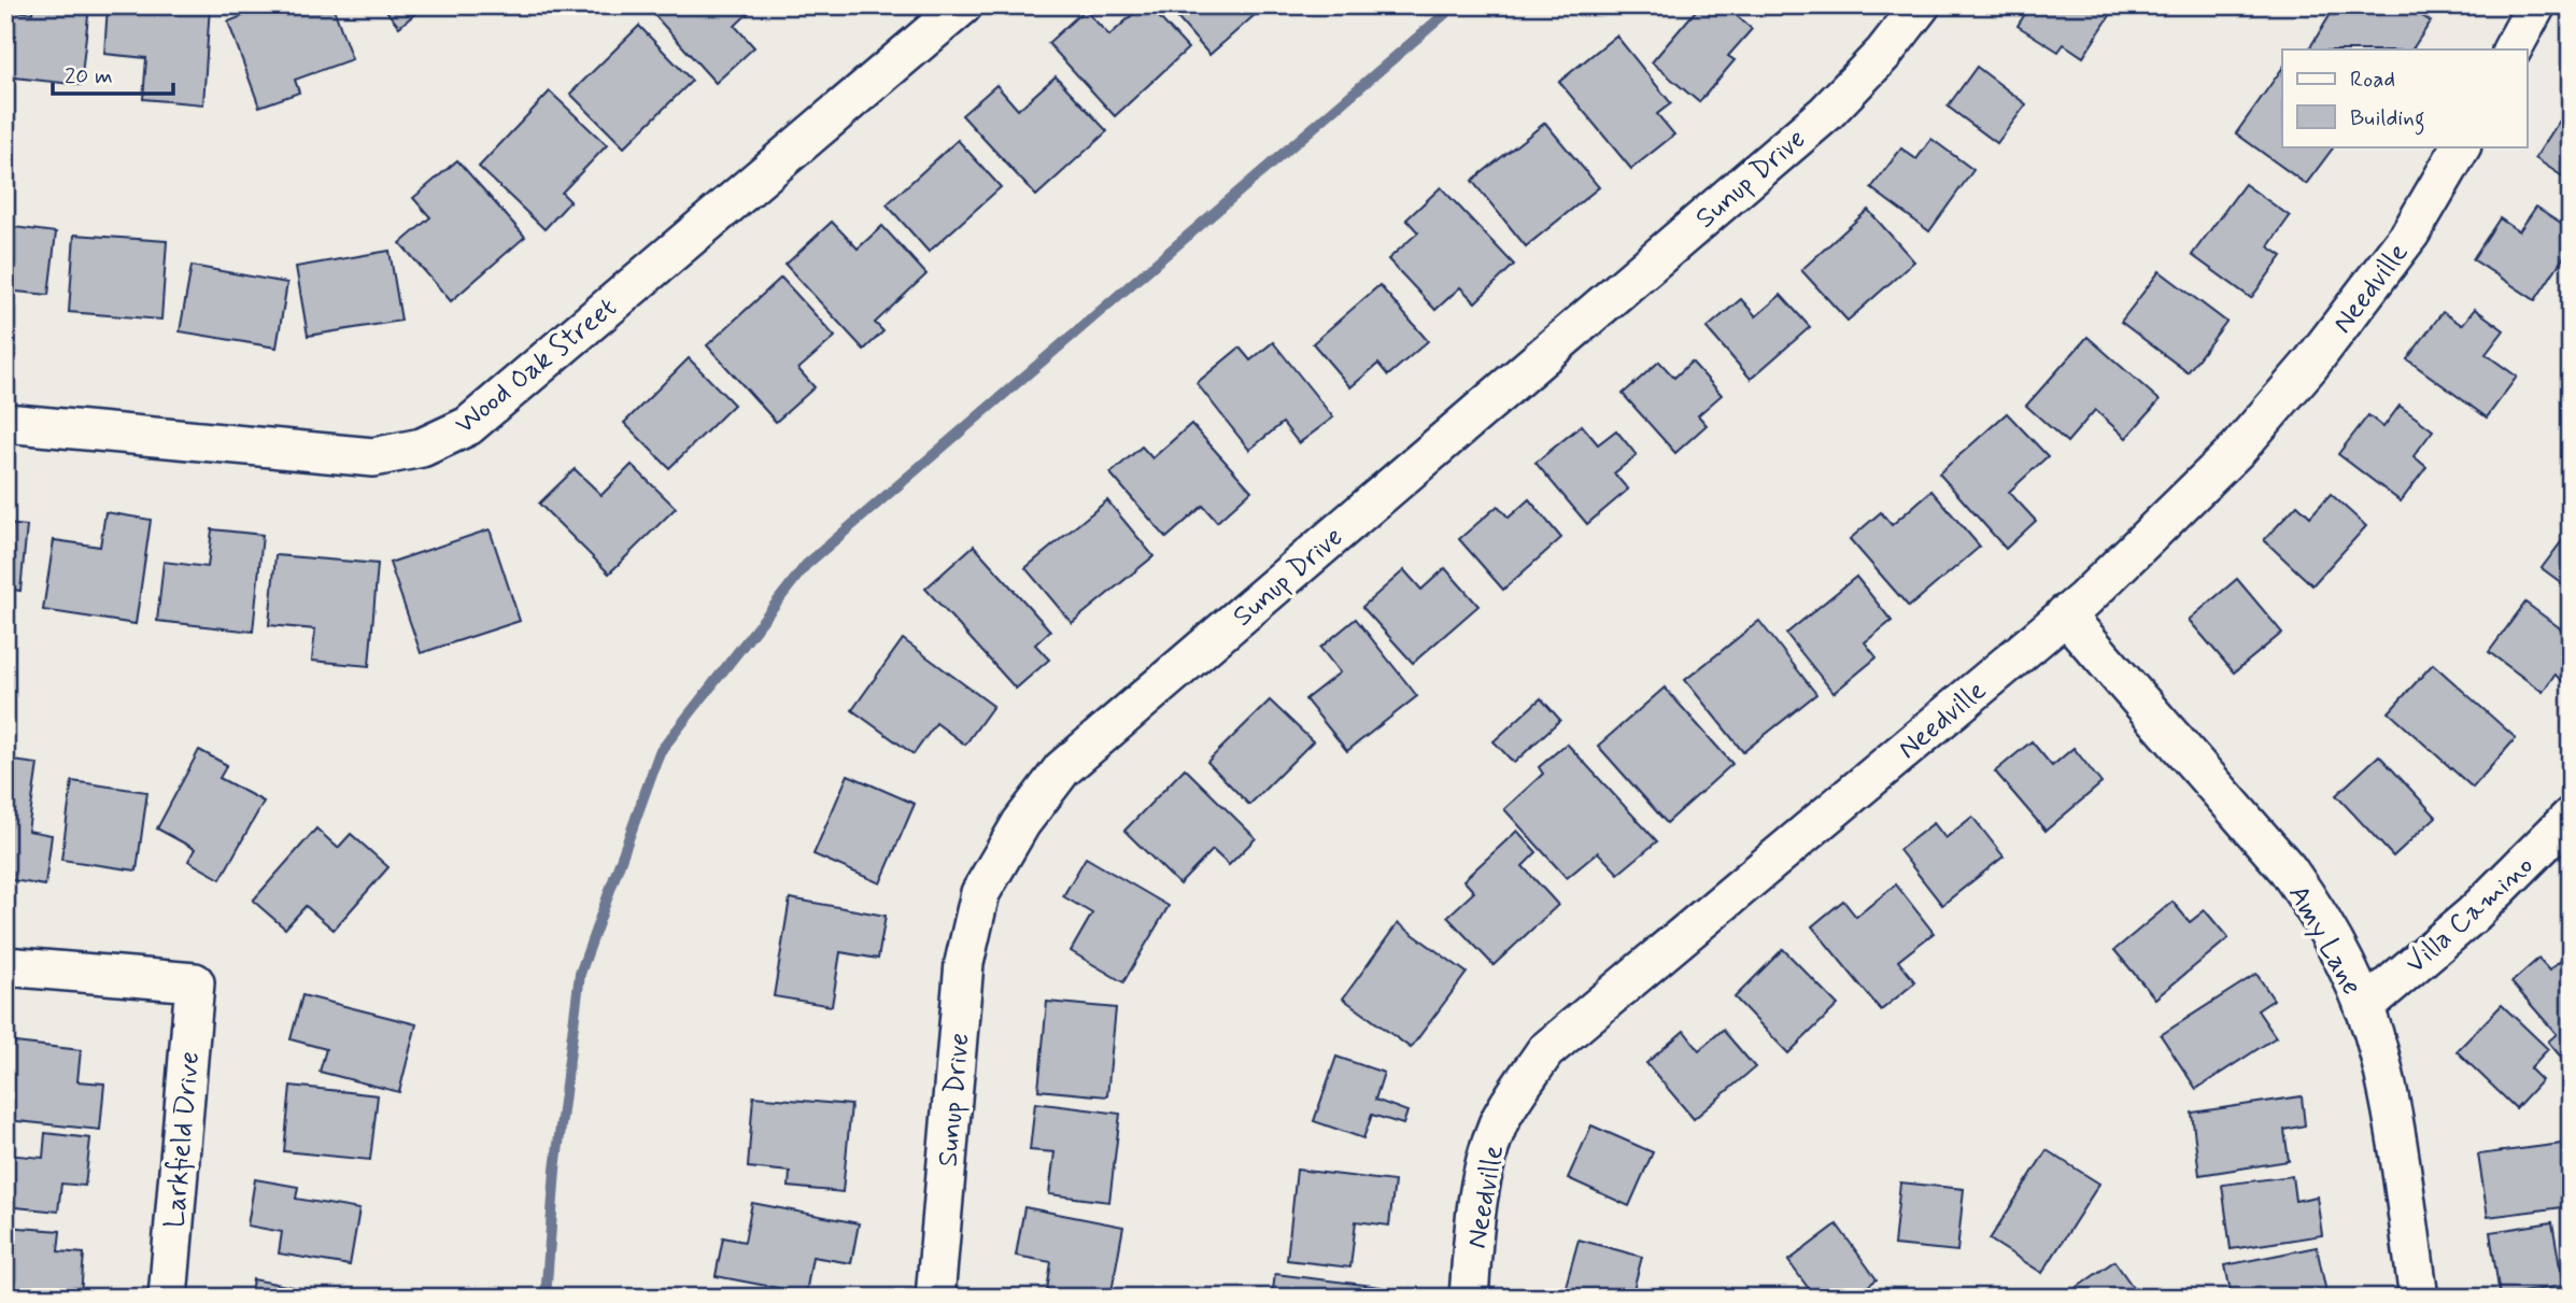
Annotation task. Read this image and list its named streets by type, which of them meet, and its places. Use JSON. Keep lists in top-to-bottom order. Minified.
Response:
{"streets":{"street":["Sunup Drive","Needville","Wood Oak Street","Villa Camino","Amy Lane","Larkfield Drive"]},"crossings":[["Needville","Amy Lane"],["Villa Camino","Amy Lane"]],"legend":["Road","Building"],"scale_bar":"20 m"}
